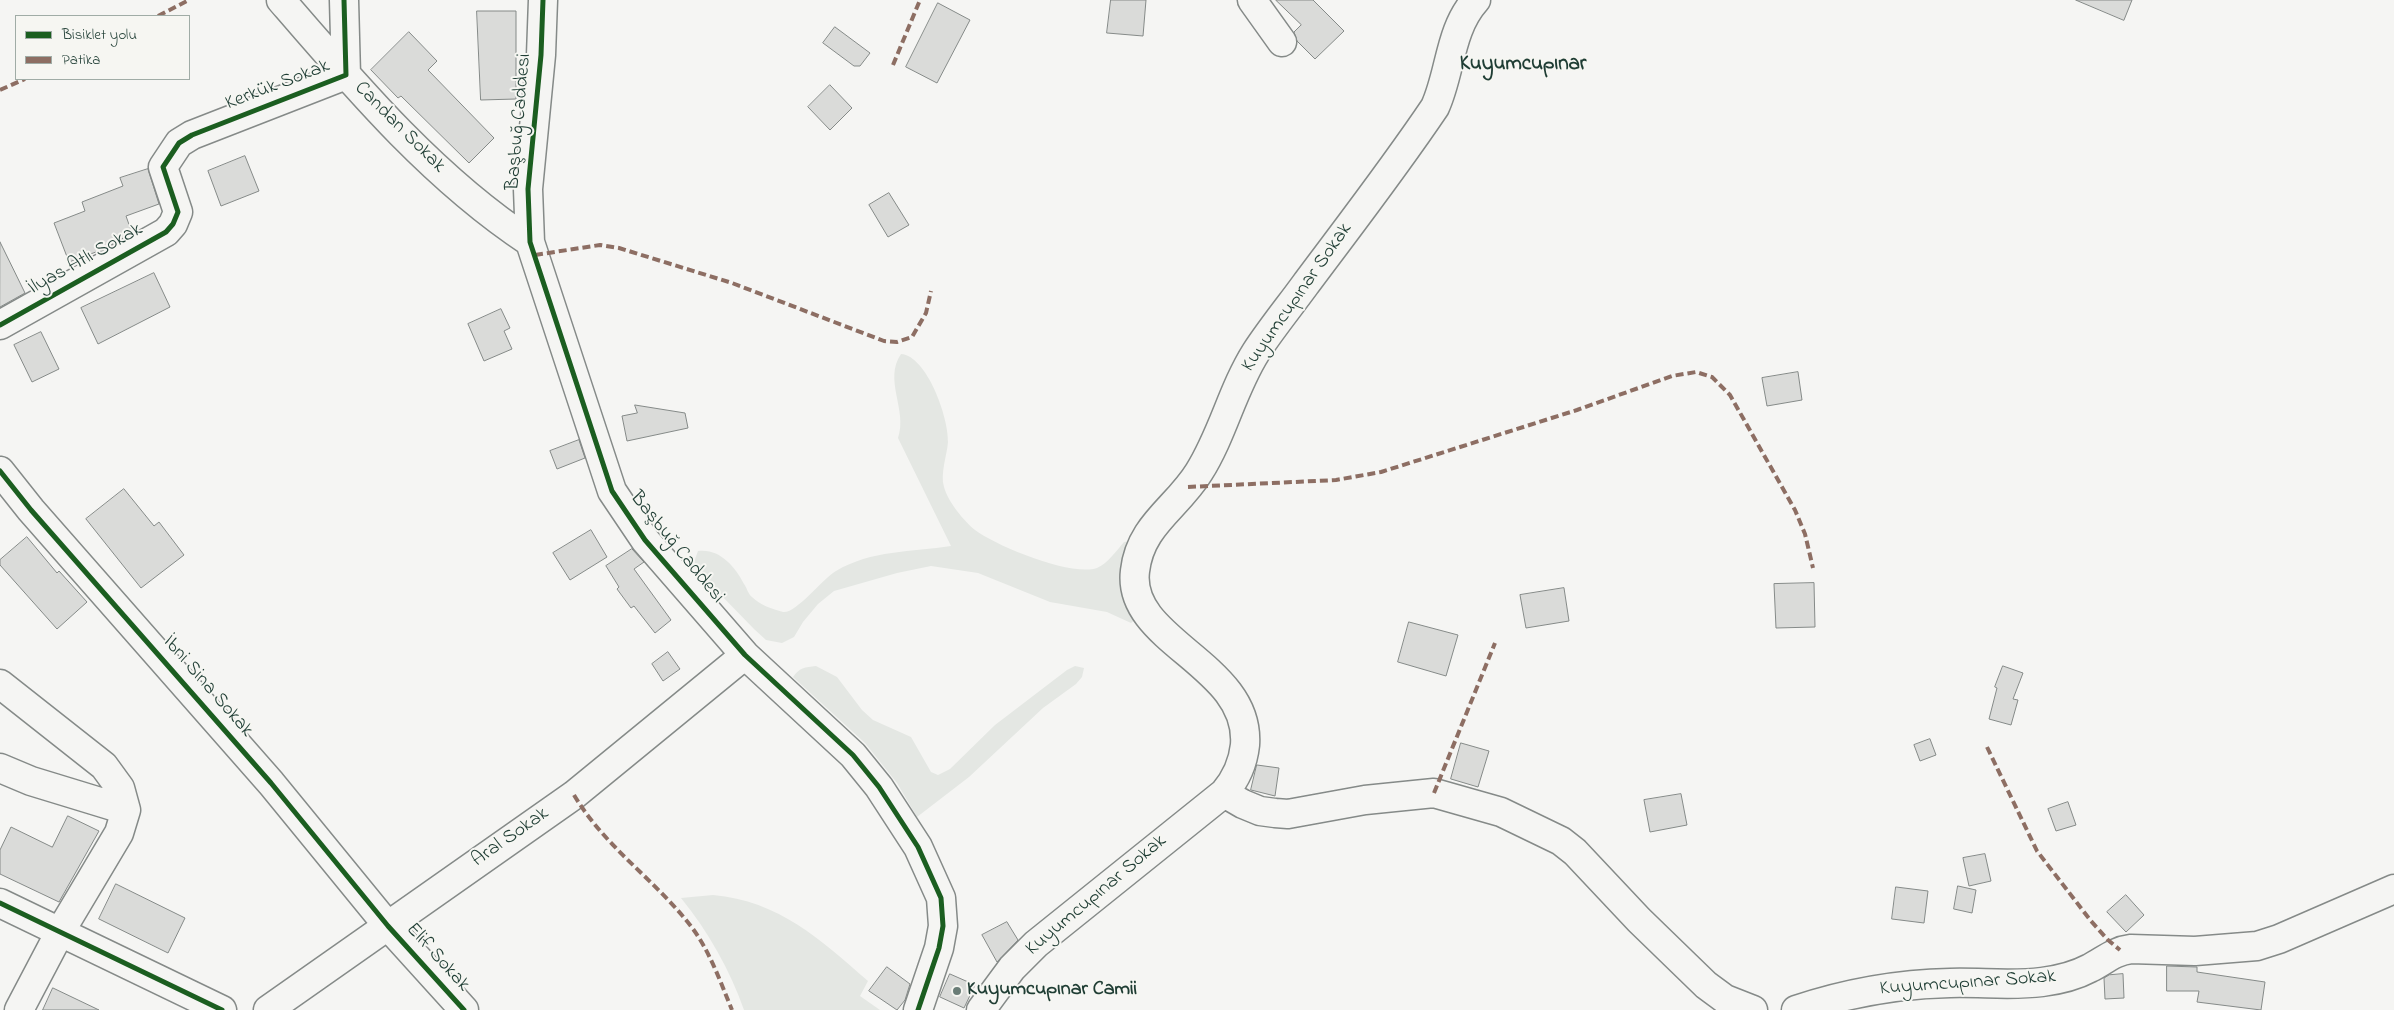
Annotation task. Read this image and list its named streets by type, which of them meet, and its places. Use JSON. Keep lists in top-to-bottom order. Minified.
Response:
{"streets":{"street":["Kerkük Sokak","Başbuğ Caddesi","Candan Sokak","İlyas Atlı Sokak","Kuyumcupınar Sokak","İbni Sina Sokak","Aral Sokak","Elif Sokak"]},"crossings":[["Kerkük Sokak","Candan Sokak"],["Kerkük Sokak","İlyas Atlı Sokak"],["Başbuğ Caddesi","Candan Sokak"],["Başbuğ Caddesi","Aral Sokak"],["İbni Sina Sokak","Aral Sokak"],["İbni Sina Sokak","Elif Sokak"],["Aral Sokak","Elif Sokak"]],"districts":["Kuyumcupınar"],"places":["Kuyumcupınar Camii"],"legend":["Bisiklet yolu","Patika"]}
